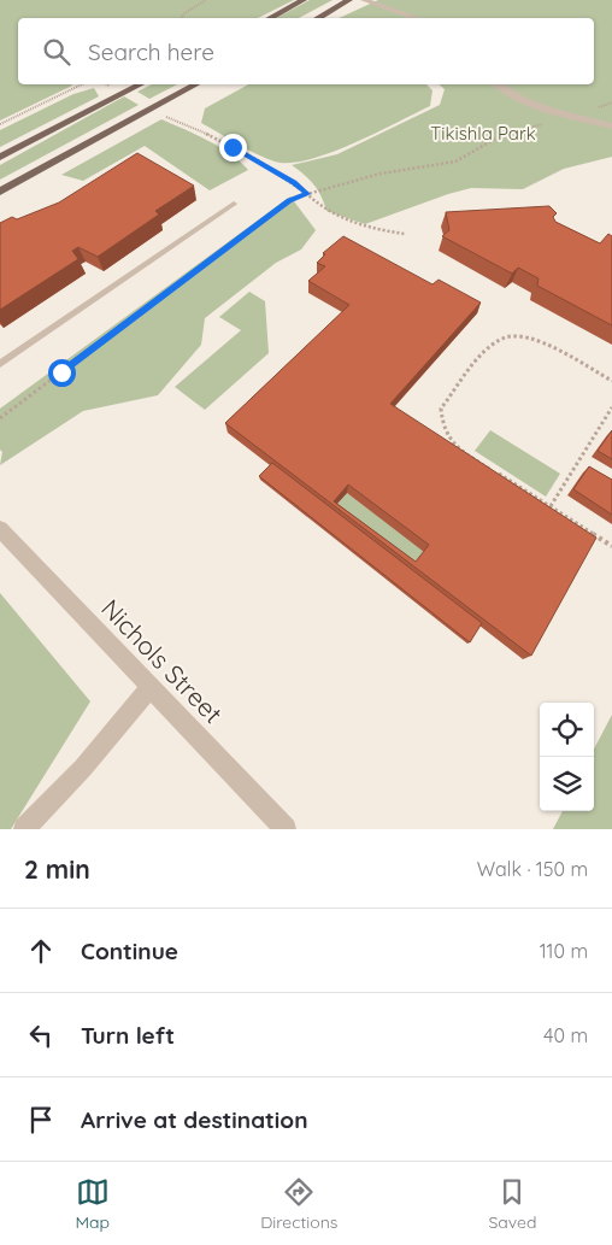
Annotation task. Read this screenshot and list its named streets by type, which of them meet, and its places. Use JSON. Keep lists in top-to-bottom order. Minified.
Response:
{"streets":{"street":["Nichols Street"]},"parks":["Tikishla Park"],"page":{"search":"Search here","heading":["2 min","Walk · 150 m"],"list":[["Continue","110 m"],["Turn left","40 m"],"Arrive at destination"],"nav":["Map","Directions","Saved"]}}
